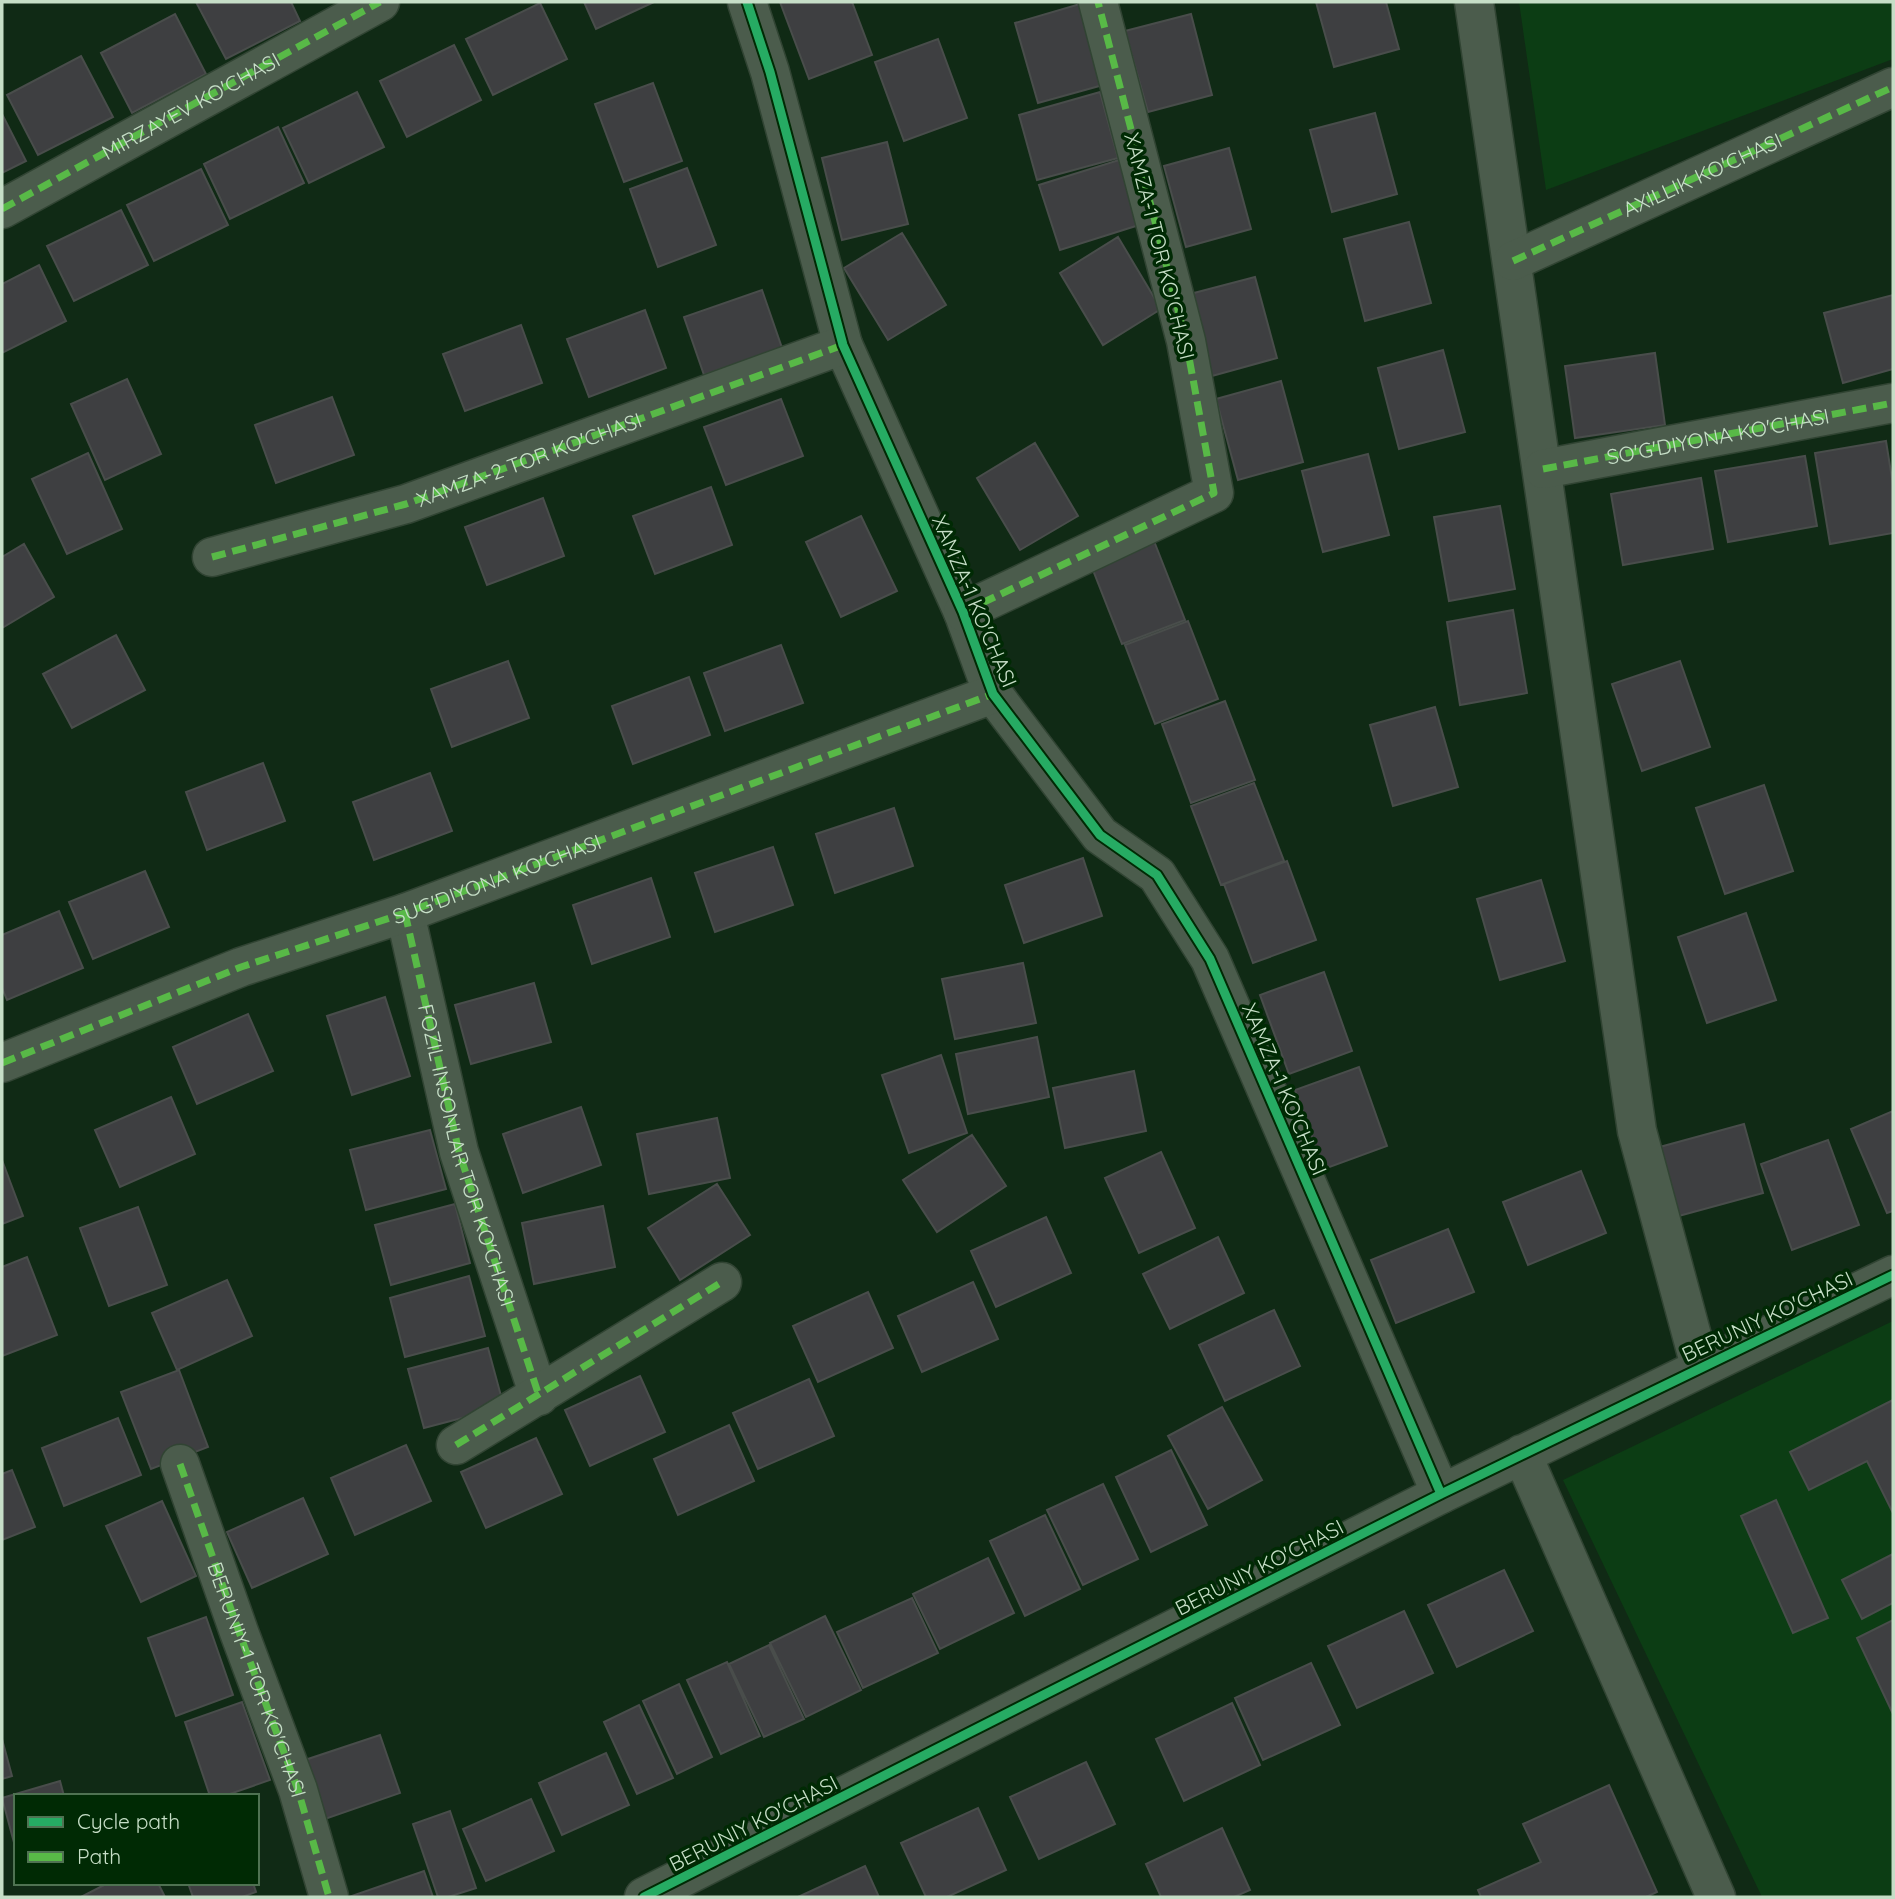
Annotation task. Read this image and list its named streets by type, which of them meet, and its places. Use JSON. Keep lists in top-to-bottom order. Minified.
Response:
{"streets":{"street":["MIRZAYEV KO'CHASI","AXILLIK KO'CHASI","XAMZA-1 TOR KO'CHASI","SO'G'DIYONA KO'CHASI","XAMZA-2 TOR KO'CHASI","XAMZA-1 KO'CHASI","SUG'DIYONA KO'CHASI","FOZIL INSONLAR TOR KO'CHASI","BERUNIY KO'CHASI","BERUNIY-1 TOR KO'CHASI"]},"crossings":[["XAMZA-1 TOR KO'CHASI","XAMZA-1 KO'CHASI"],["XAMZA-2 TOR KO'CHASI","XAMZA-1 KO'CHASI"],["XAMZA-1 KO'CHASI","SUG'DIYONA KO'CHASI"],["XAMZA-1 KO'CHASI","BERUNIY KO'CHASI"],["SUG'DIYONA KO'CHASI","FOZIL INSONLAR TOR KO'CHASI"]],"legend":["Cycle path","Path"]}
